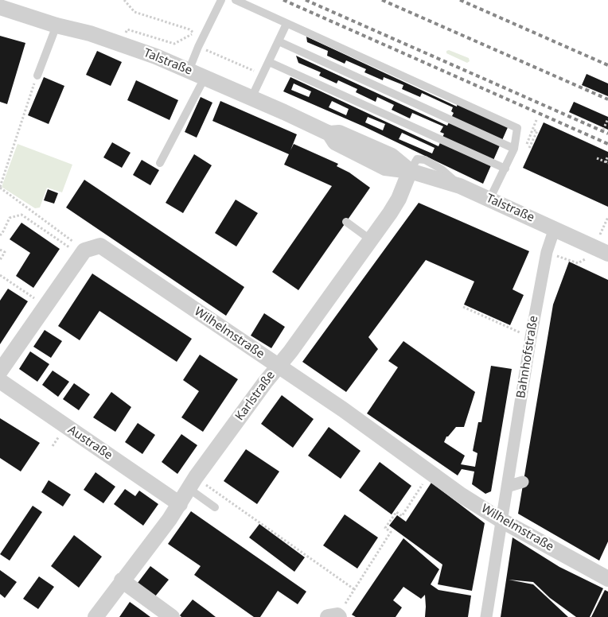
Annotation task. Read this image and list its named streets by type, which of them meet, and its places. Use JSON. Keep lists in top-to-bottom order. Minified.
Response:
{"streets":{"street":["Talstraße","Wilhelmstraße","Bahnhofstraße","Karlstraße","Austraße"]},"crossings":[["Talstraße","Bahnhofstraße"],["Talstraße","Karlstraße"],["Wilhelmstraße","Bahnhofstraße"],["Wilhelmstraße","Karlstraße"],["Karlstraße","Austraße"]]}
